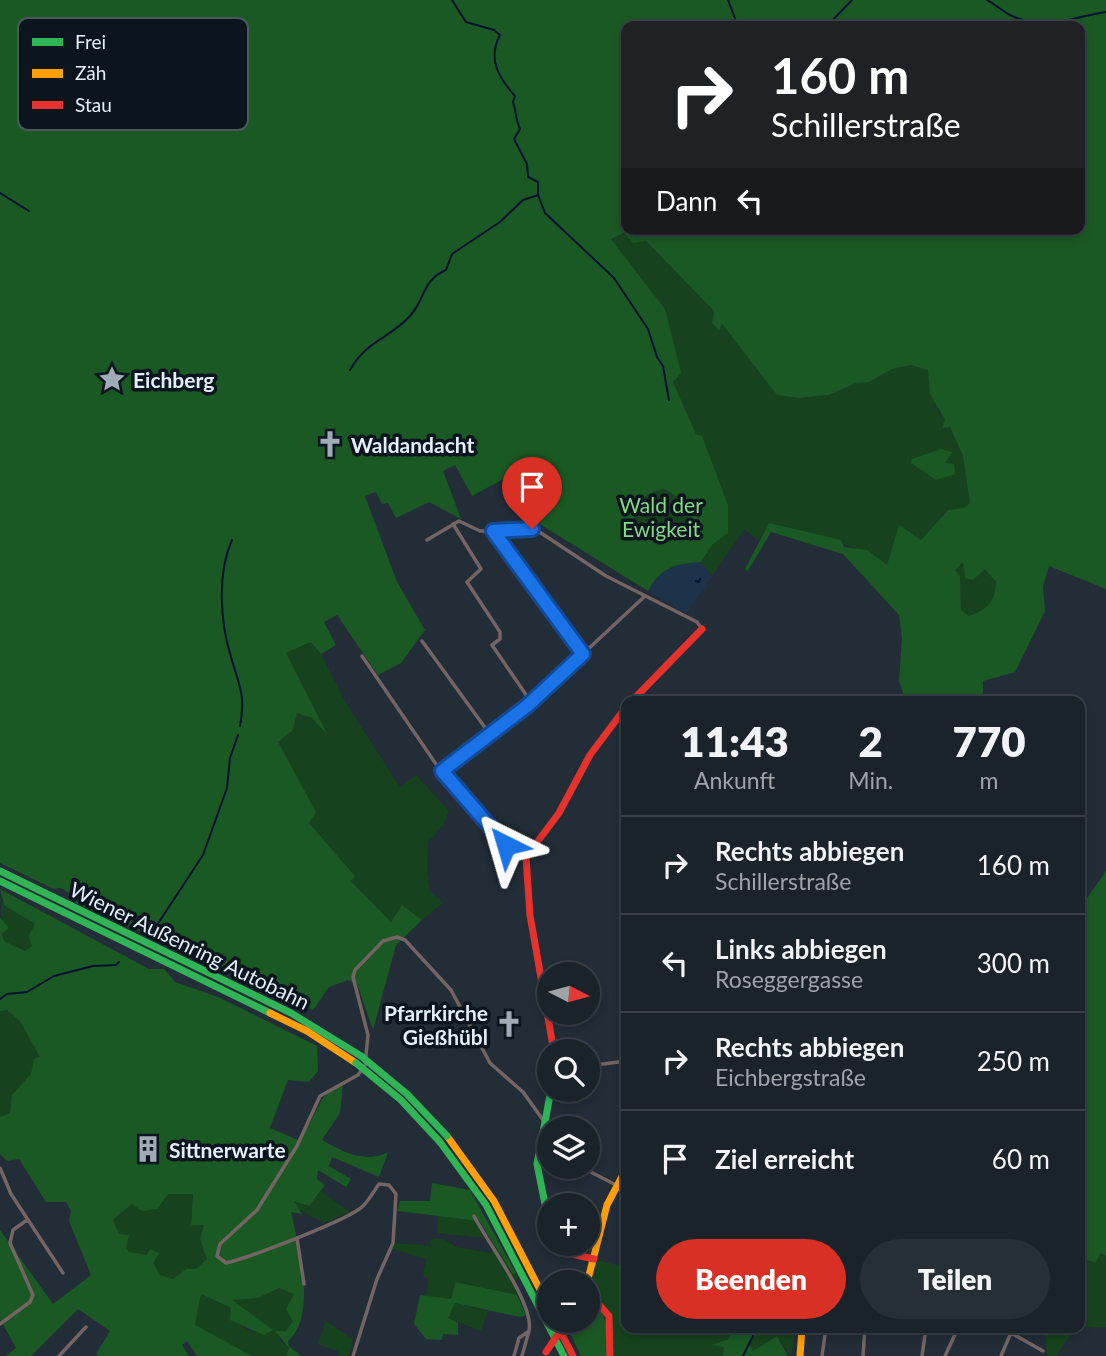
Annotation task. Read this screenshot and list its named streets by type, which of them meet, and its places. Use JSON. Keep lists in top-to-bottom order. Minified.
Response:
{"streets":{"main road":["Wiener Außenring Autobahn"]},"parks":["Wald der Ewigkeit"],"places":{"place":["Eichberg"],"church":["Waldandacht","Pfarrkirche Gießhübl"],"building":["Sittnerwarte"]},"legend":["Frei","Zäh","Stau"],"north":"right","page":{"turn":["160 m","Schillerstraße"],"then":"Dann","eta":["11:43","Ankunft","2","Min.","770","m"],"list":[{"name":"Rechts abbiegen","note":"Schillerstraße","value":"160 m"},{"name":"Links abbiegen","note":"Roseggergasse","value":"300 m"},{"name":"Rechts abbiegen","note":"Eichbergstraße","value":"250 m"},{"name":"Ziel erreicht","value":"60 m"}],"map_buttons":["+","−"],"buttons":["Beenden","Teilen"]}}
